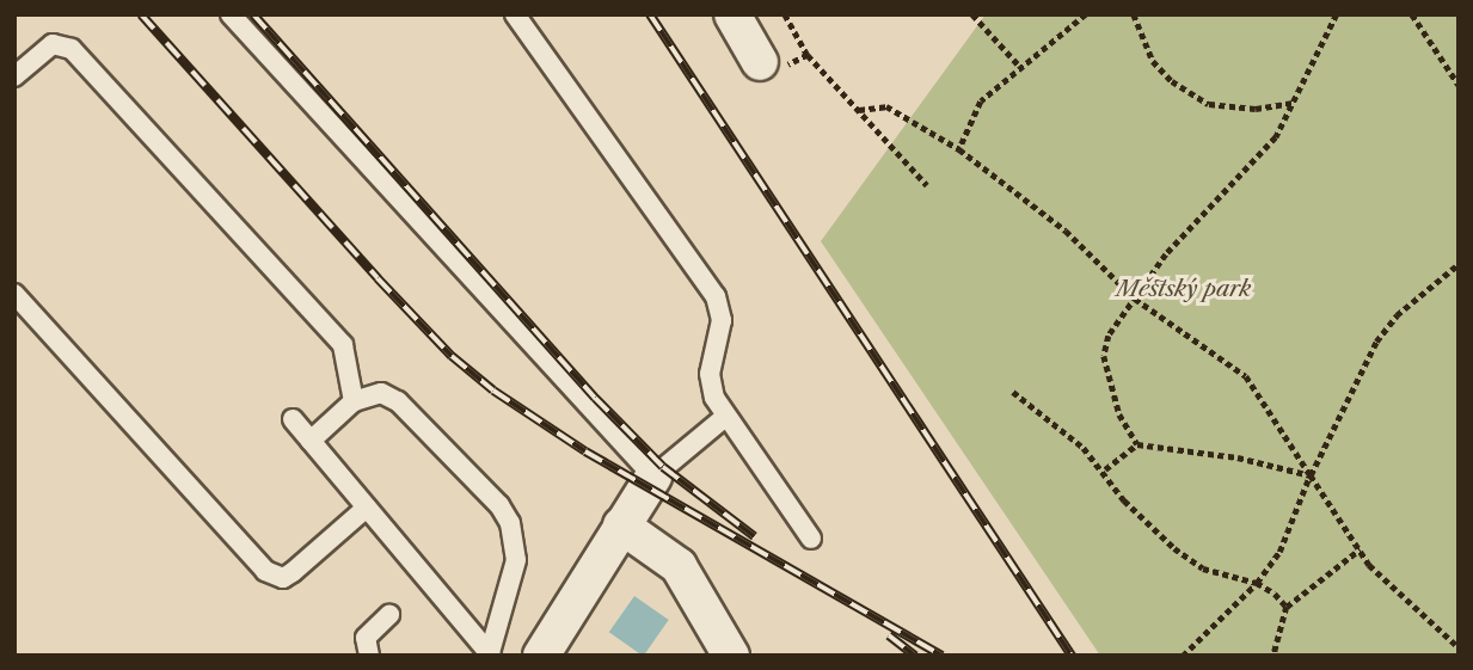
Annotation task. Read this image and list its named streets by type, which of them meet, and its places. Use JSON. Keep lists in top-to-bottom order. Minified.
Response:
{"parks":["Městský park"]}
